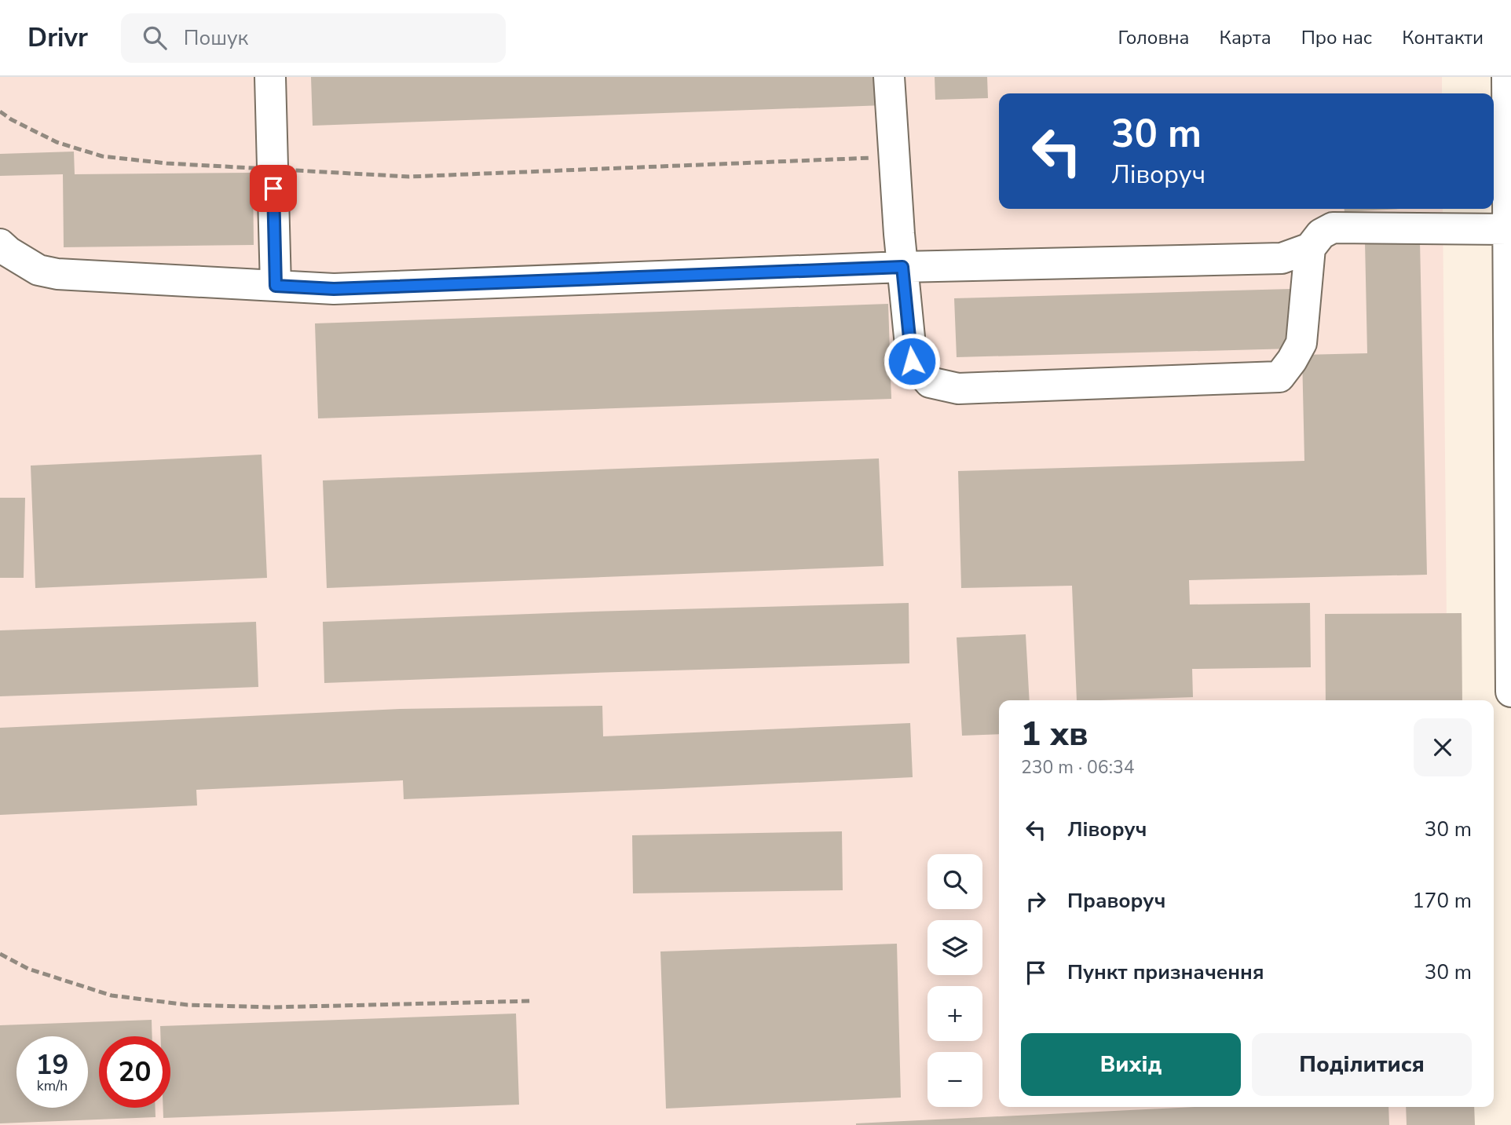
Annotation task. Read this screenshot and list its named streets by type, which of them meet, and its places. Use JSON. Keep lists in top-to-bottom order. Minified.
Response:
{"page":{"header":"Drivr","search":"Пошук","nav":["Головна","Карта","Про нас","Контакти"],"turn":["30 m","Ліворуч"],"heading":["1 хв","230 m · 06:34"],"list":[{"name":"Ліворуч","value":"30 m"},{"name":"Праворуч","value":"170 m"},{"name":"Пункт призначення","value":"30 m"}],"map_buttons":["+","−"],"buttons":["Вихід","Поділитися"],"speed":"19 km/h","limit":"20"}}
